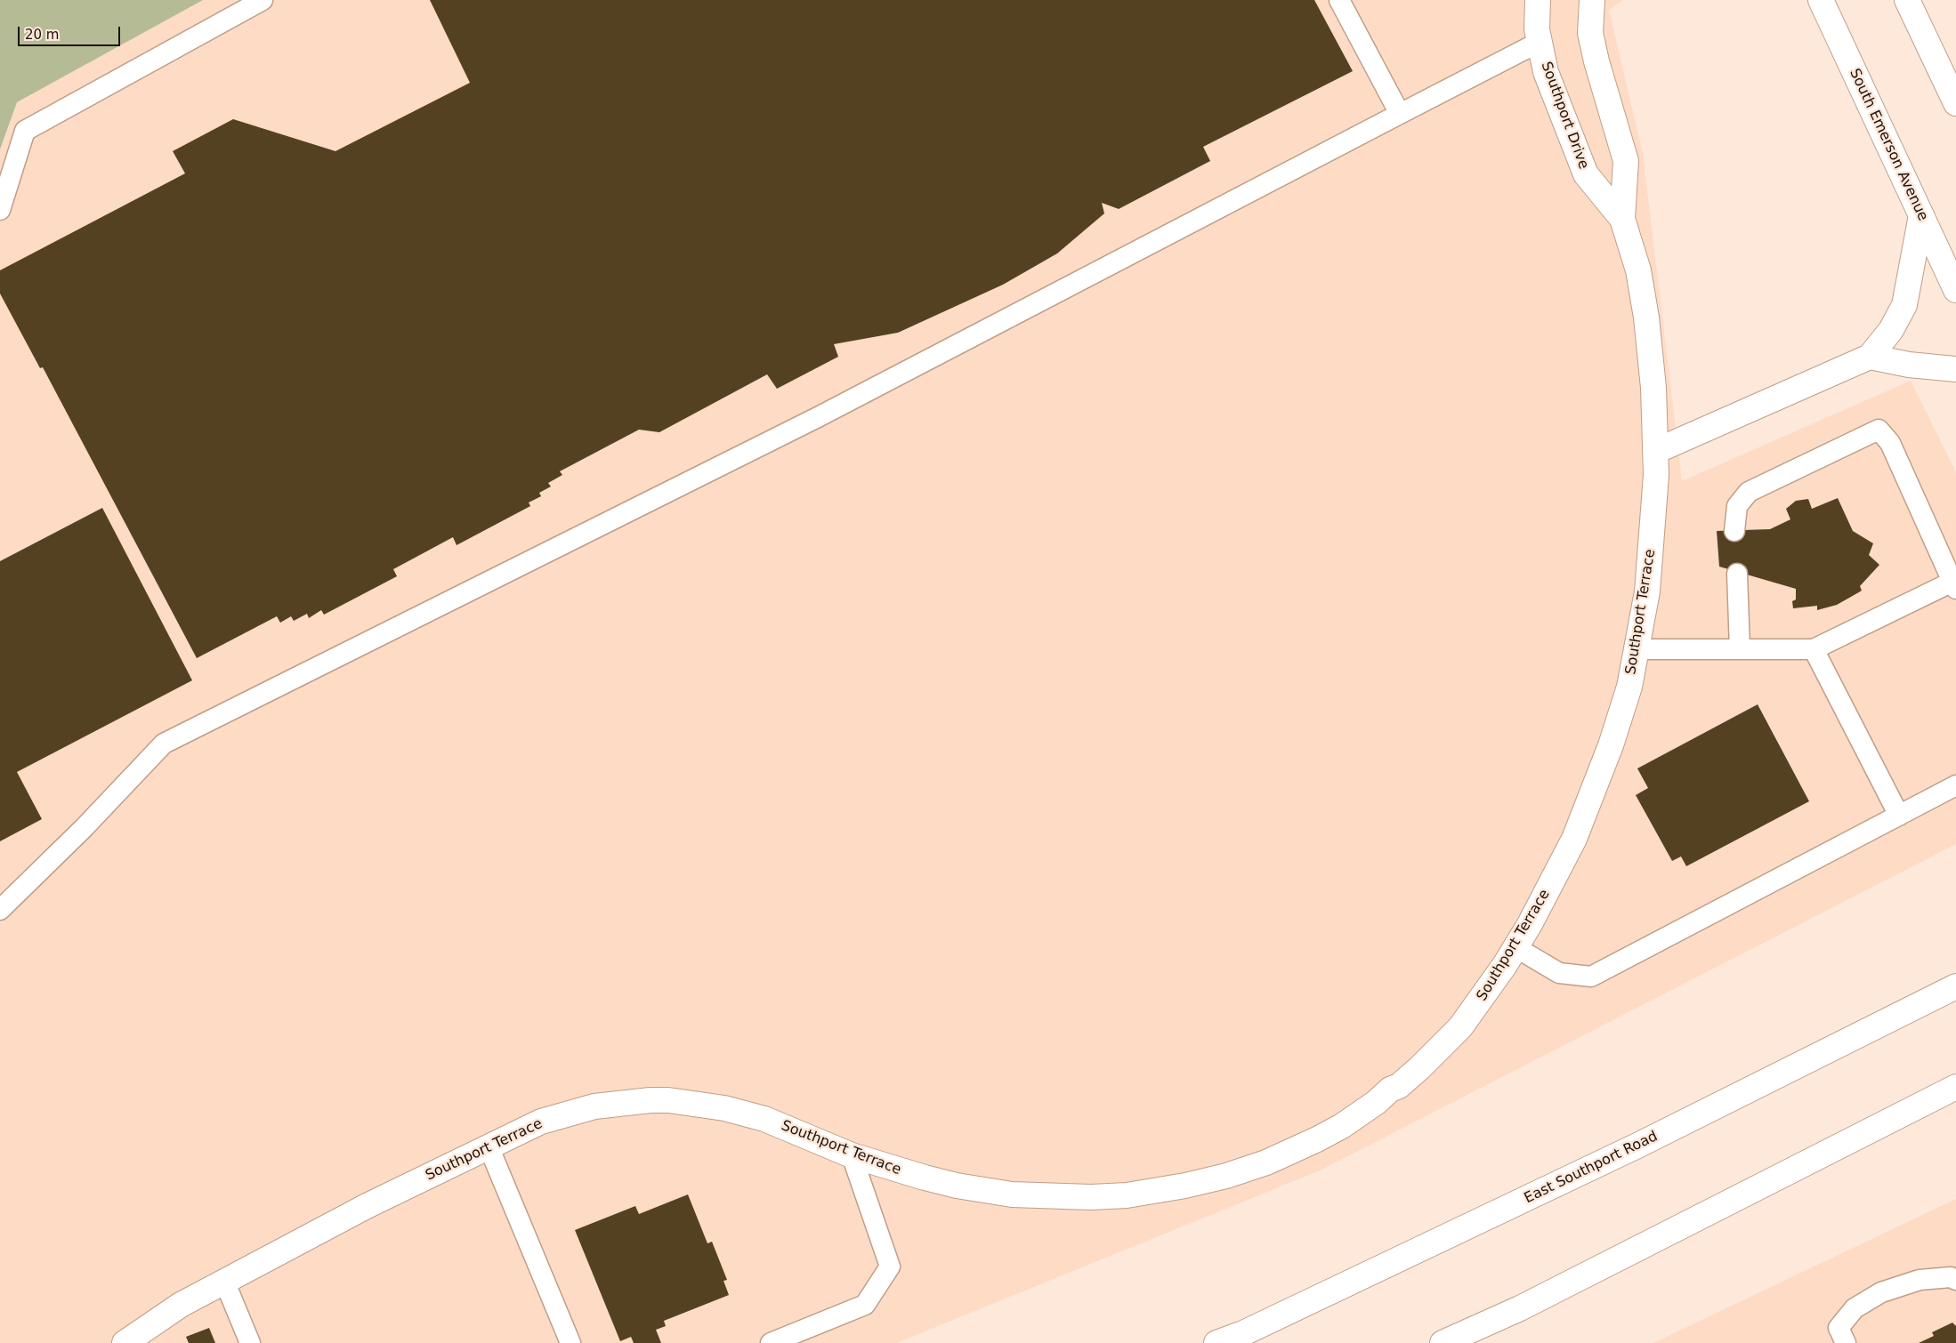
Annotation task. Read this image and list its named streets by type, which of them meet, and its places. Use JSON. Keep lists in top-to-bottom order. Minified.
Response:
{"streets":{"street":["Southport Drive","South Emerson Avenue","Southport Terrace","East Southport Road"]},"crossings":[["Southport Drive","Southport Terrace"]],"scale_bar":"20 m"}
